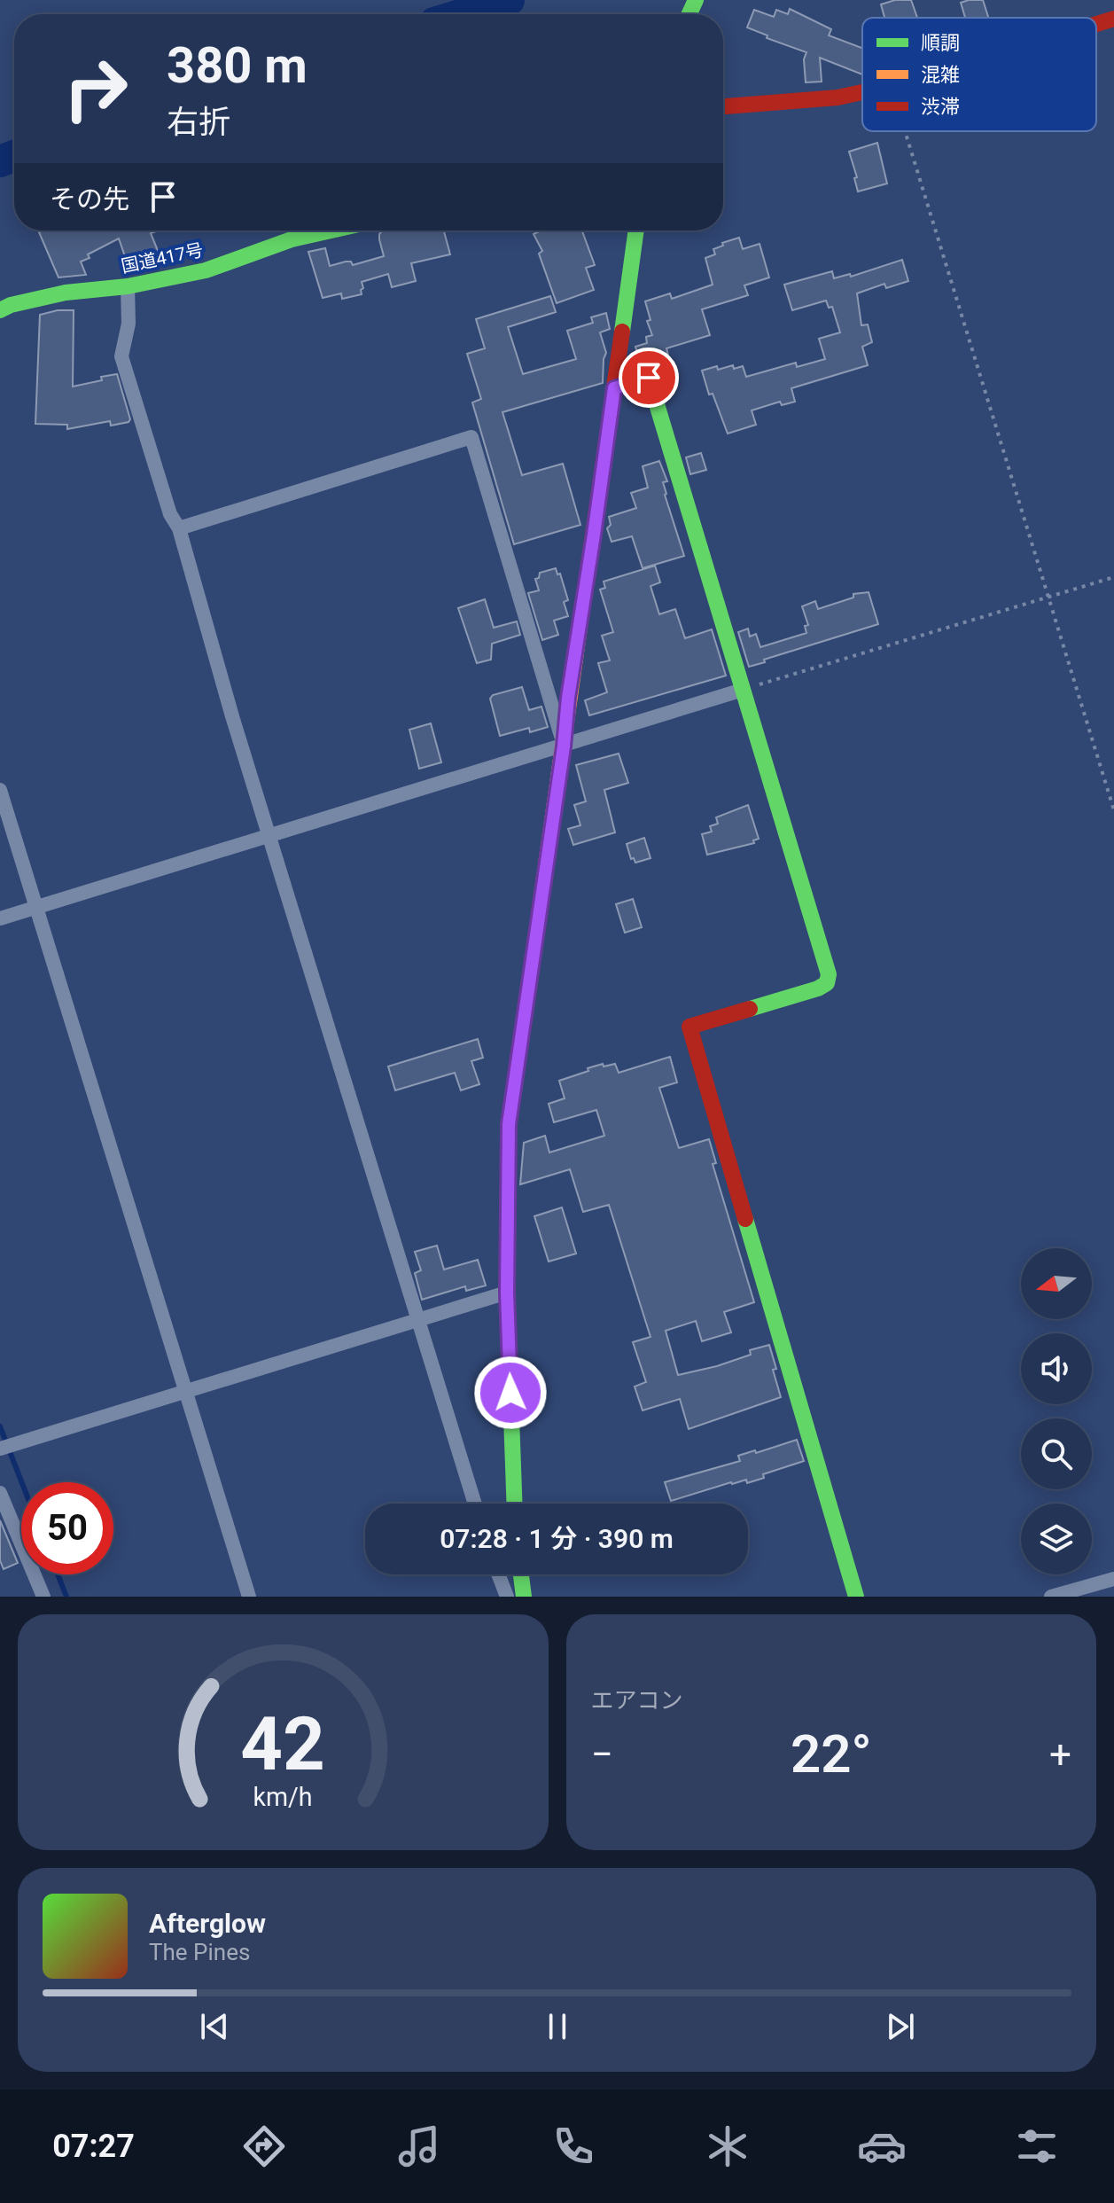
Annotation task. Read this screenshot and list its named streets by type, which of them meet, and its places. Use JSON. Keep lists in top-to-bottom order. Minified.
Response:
{"streets":{"main road":["国道417号"]},"legend":["順調","混雑","渋滞"],"north":"left","page":{"turn":["380 m","右折"],"then":"その先","limit":"50","trip":"07:28 · 1 分 · 390 m","tile":"エアコン","heat":["−","22°","+"],"song":["Afterglow","The Pines"],"tabs":"07:27","gauge":["42","km/h"]}}
